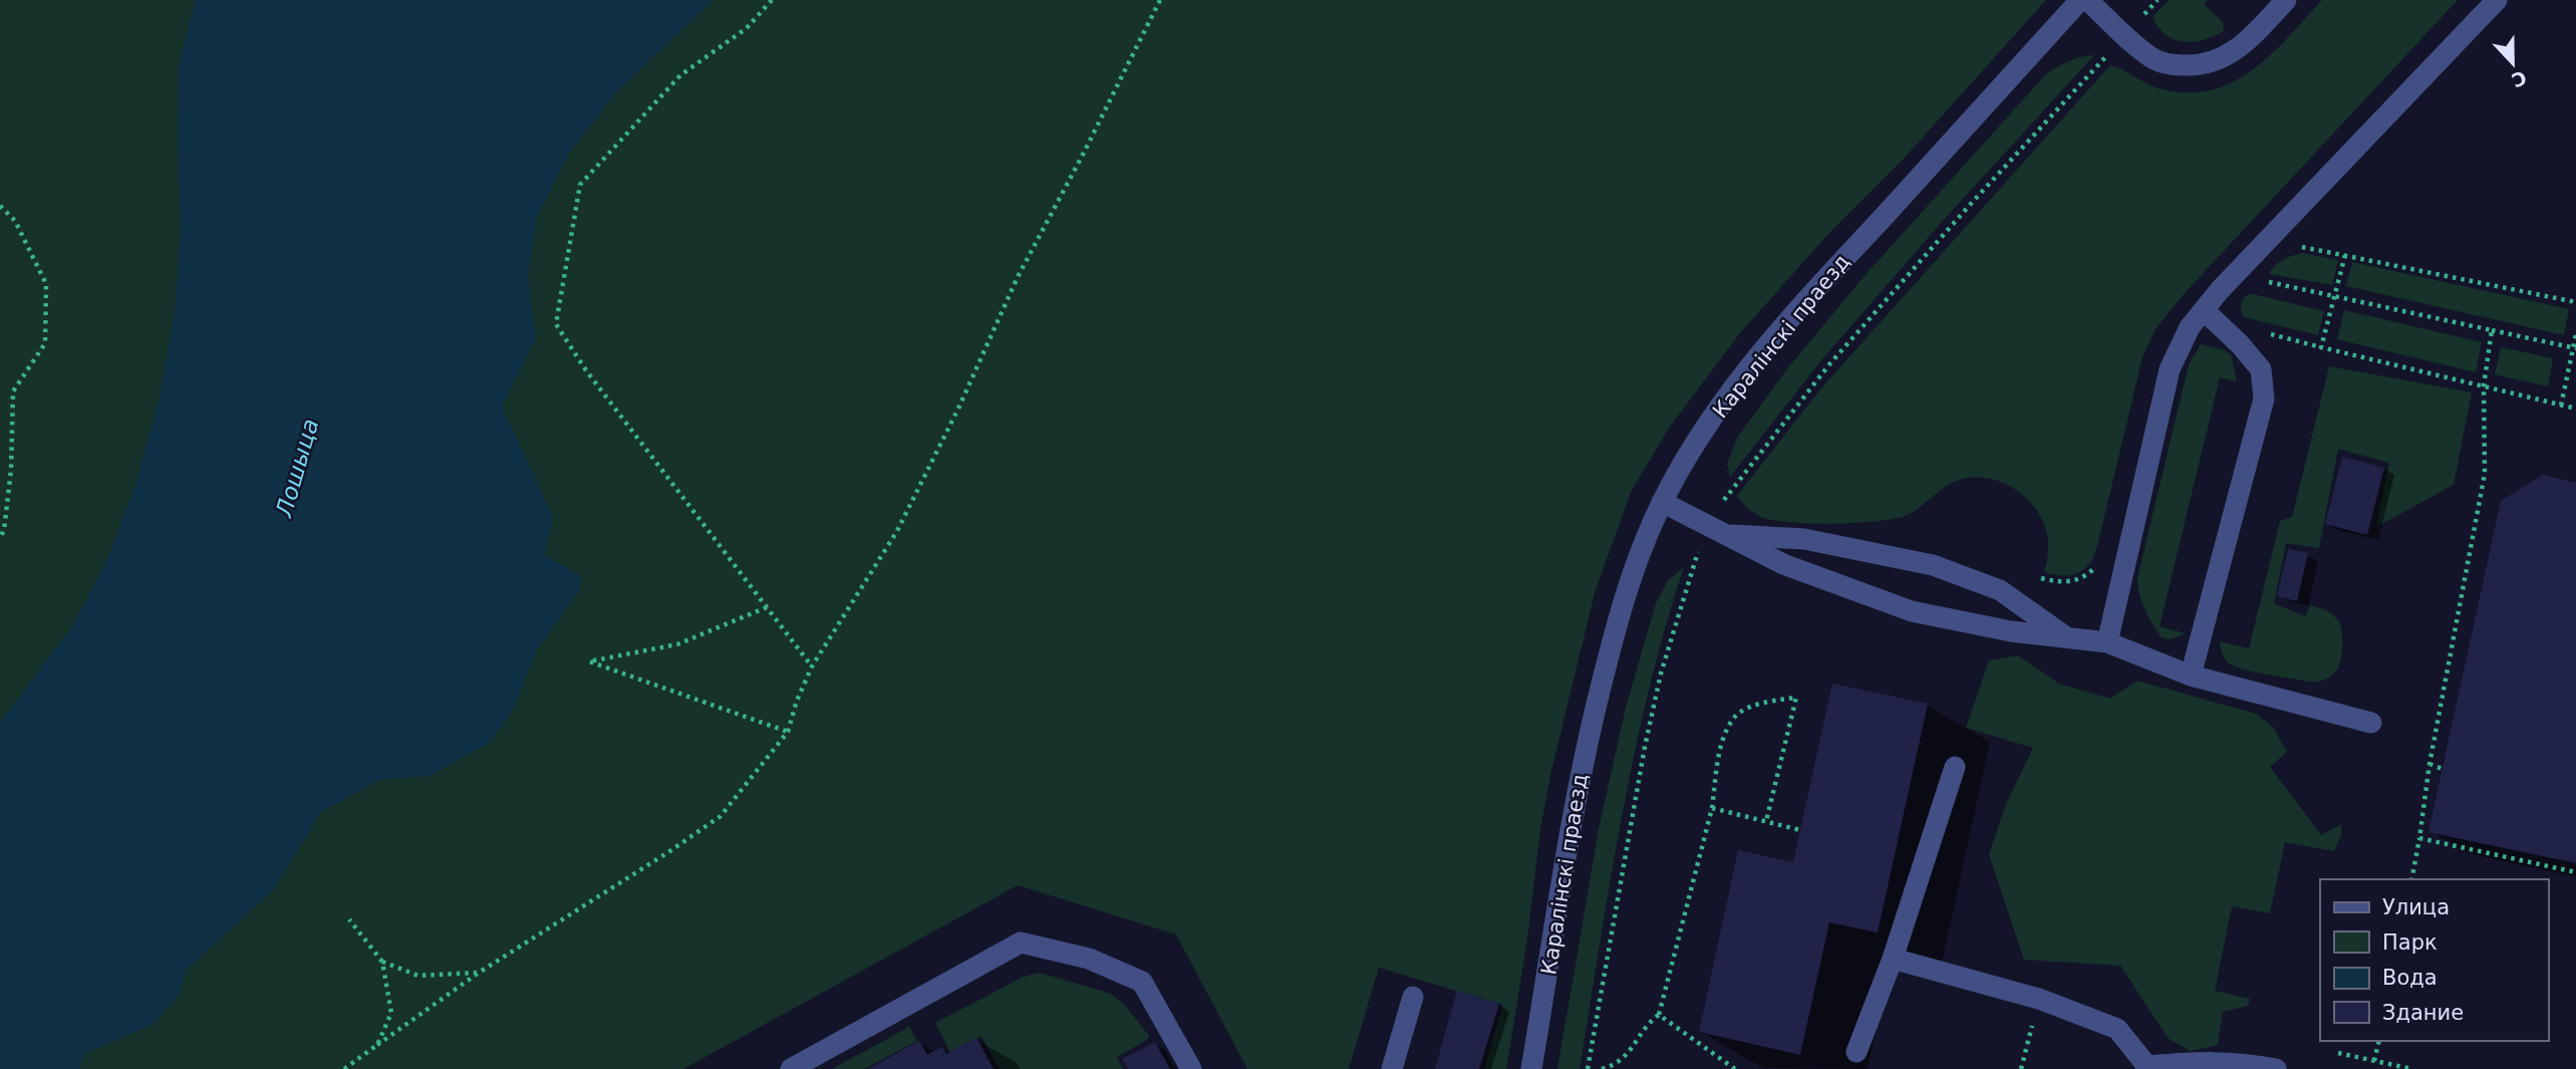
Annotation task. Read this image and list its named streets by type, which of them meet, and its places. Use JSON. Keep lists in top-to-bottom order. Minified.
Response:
{"streets":{"street":["Каралінскі праезд"]},"water":["Лошыца"],"legend":["Улица","Парк","Вода","Здание"],"north":"bottom"}
